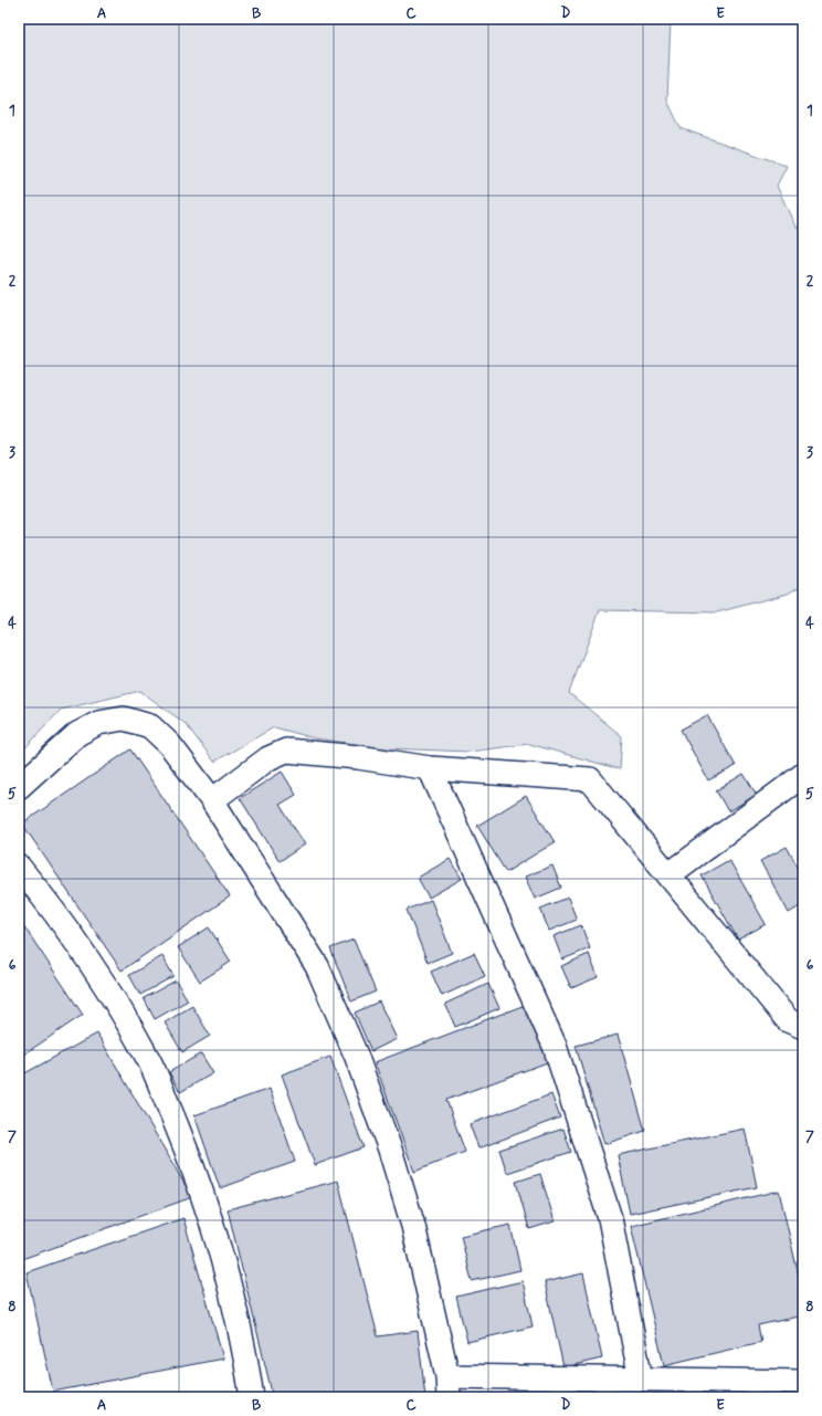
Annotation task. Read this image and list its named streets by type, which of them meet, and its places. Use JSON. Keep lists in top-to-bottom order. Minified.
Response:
{"grid":{"columns":["A","B","C","D","E"],"rows":["1","2","3","4","5","6","7","8"]}}
